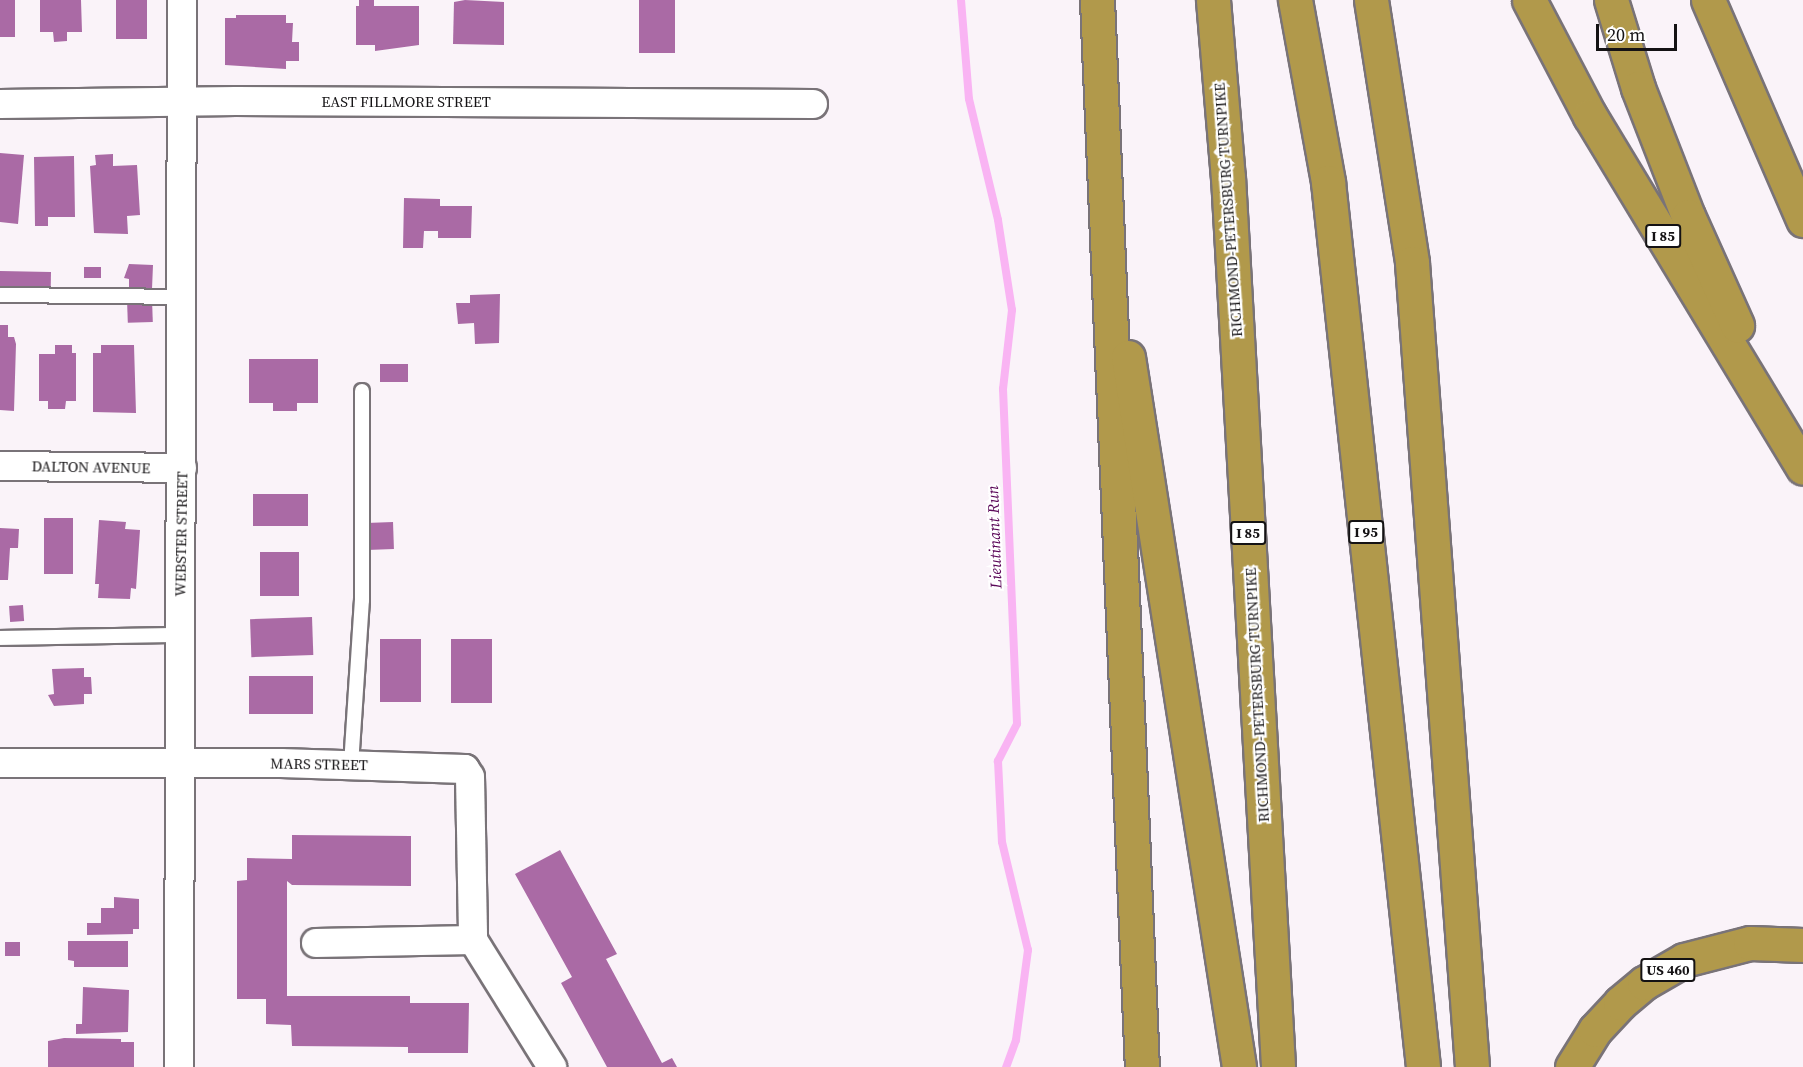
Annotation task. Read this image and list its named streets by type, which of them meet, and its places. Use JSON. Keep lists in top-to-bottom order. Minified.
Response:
{"streets":{"highway":["RICHMOND-PETERSBURG TURNPIKE","I 85","I 95","US 460"],"street":["EAST FILLMORE STREET","DALTON AVENUE","WEBSTER STREET","MARS STREET"]},"crossings":[["EAST FILLMORE STREET","WEBSTER STREET"],["DALTON AVENUE","WEBSTER STREET"],["WEBSTER STREET","MARS STREET"]],"water":["Lieutinant Run"],"scale_bar":"20 m"}
